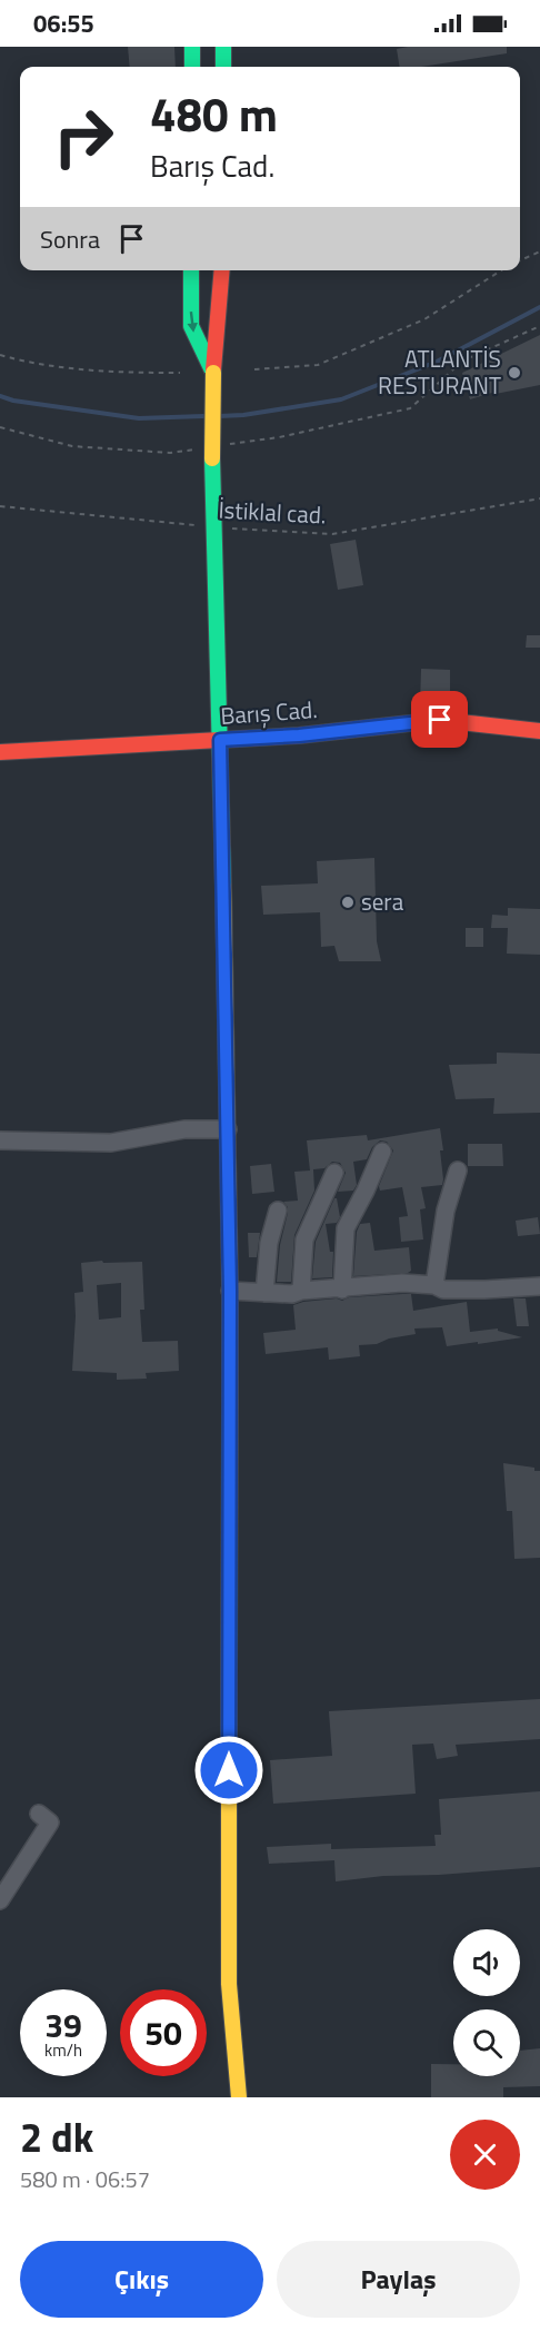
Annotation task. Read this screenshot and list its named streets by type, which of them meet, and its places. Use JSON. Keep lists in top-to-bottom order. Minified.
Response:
{"streets":{"main road":["Barış Cad."],"path":["İstiklal cad."]},"places":["ATLANTİS RESTURANT","sera"],"page":{"status":"06:55","turn":["480 m","Barış Cad."],"then":"Sonra","speed":"39 km/h","limit":"50","heading":["2 dk","580 m · 06:57"],"buttons":["Çıkış","Paylaş"]}}
